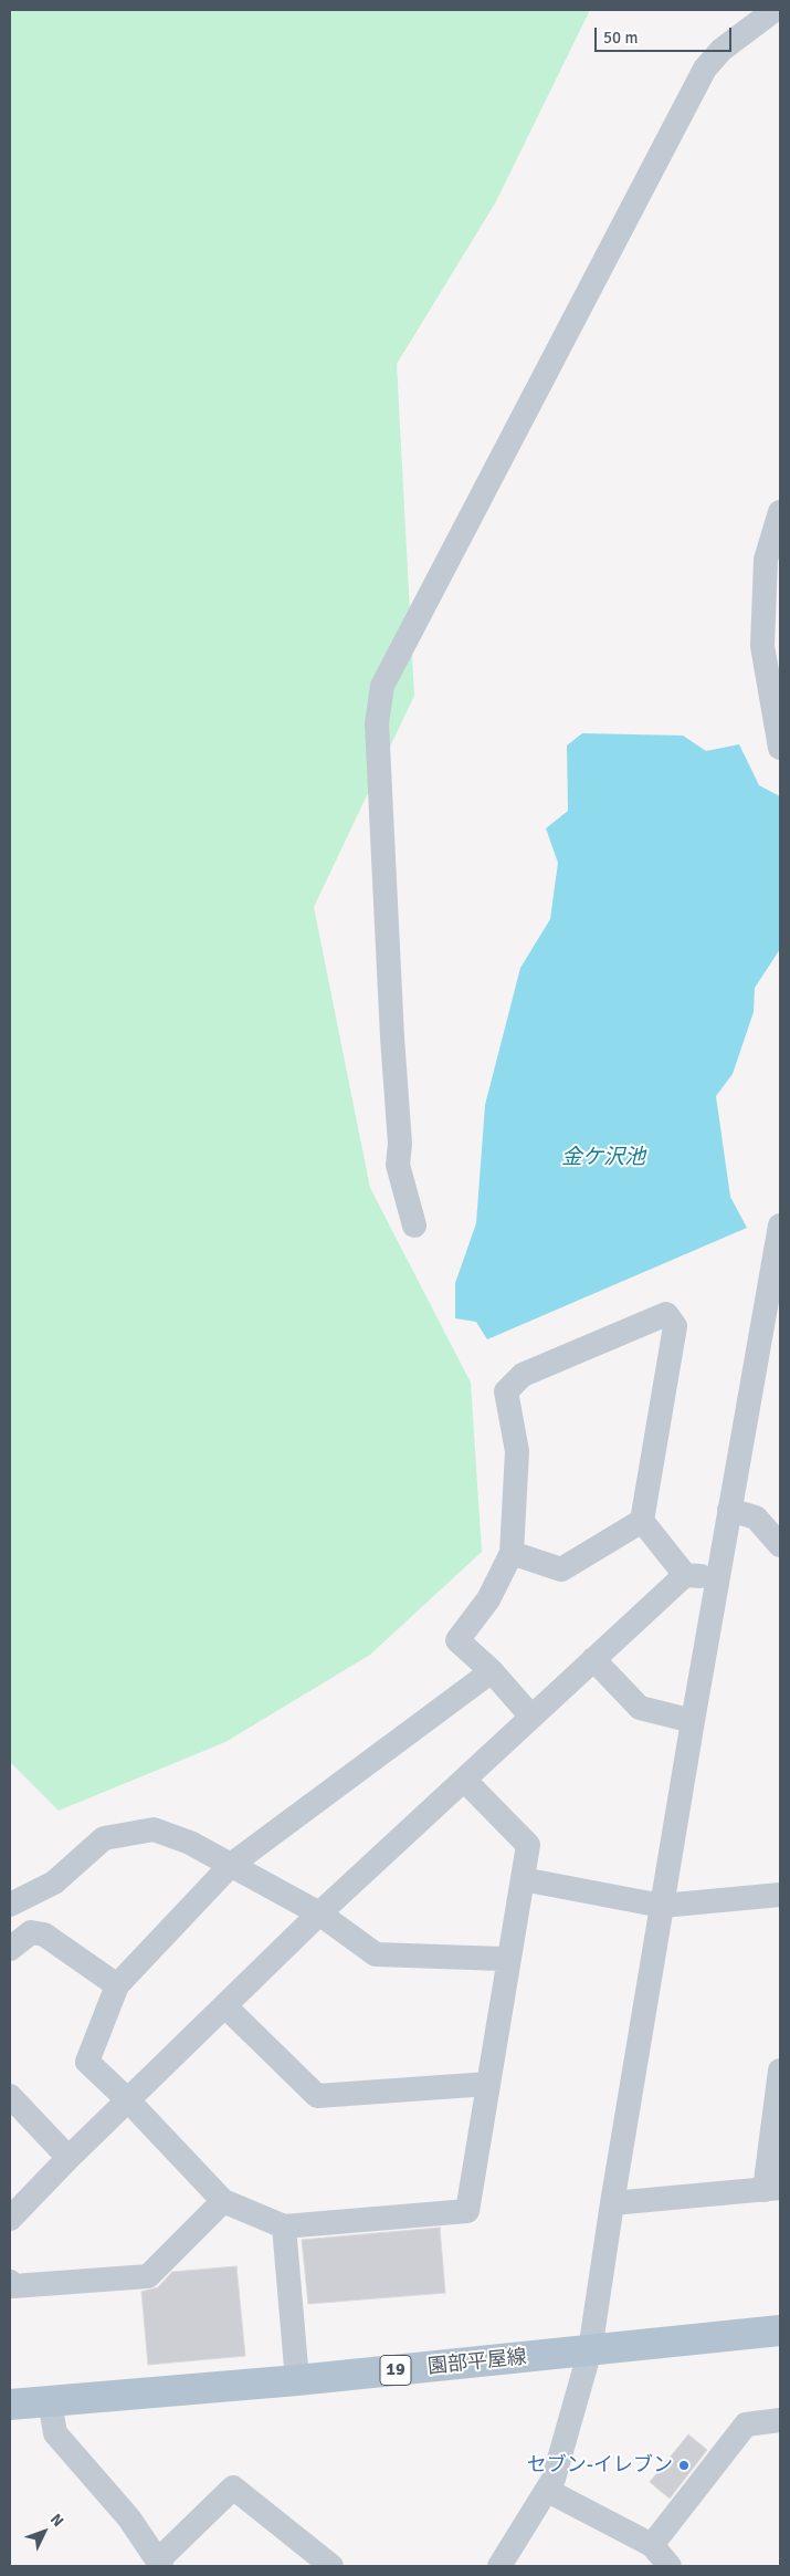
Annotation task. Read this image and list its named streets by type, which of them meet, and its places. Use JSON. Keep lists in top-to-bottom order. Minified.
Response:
{"streets":{"main road":["園部平屋線","19"]},"water":["金ケ沢池"],"places":["セブン-イレブン"],"scale_bar":"50 m","north":"top right"}
